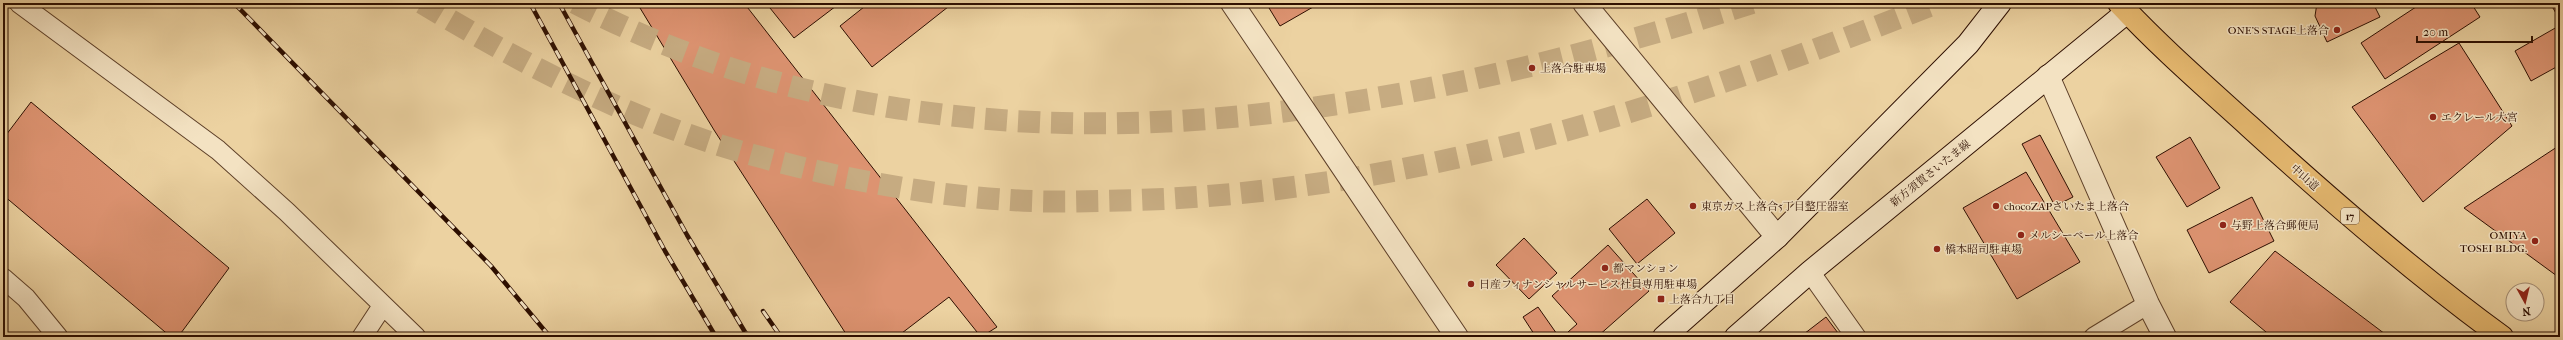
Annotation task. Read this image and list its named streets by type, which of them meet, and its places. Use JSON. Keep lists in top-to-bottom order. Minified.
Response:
{"streets":{"highway":["中山道","17"],"street":["新方須賀さいたま線"]},"crossings":[["新方須賀さいたま線","中山道"]],"places":{"other":["ONE'S STAGE上落合","上落合駐車場","エクレール大宮","東京ガス上落合5丁目整圧器室","chocoZAPさいたま上落合","与野上落合郵便局","メルシーペール上落合","OMIYA TOSEI BLDG.","橋本昭司駐車場","都マンション","日産フィナンシャルサービス社員専用駐車場"],"transit":["上落合九丁目"]},"scale_bar":"20 m","north":"bottom"}
